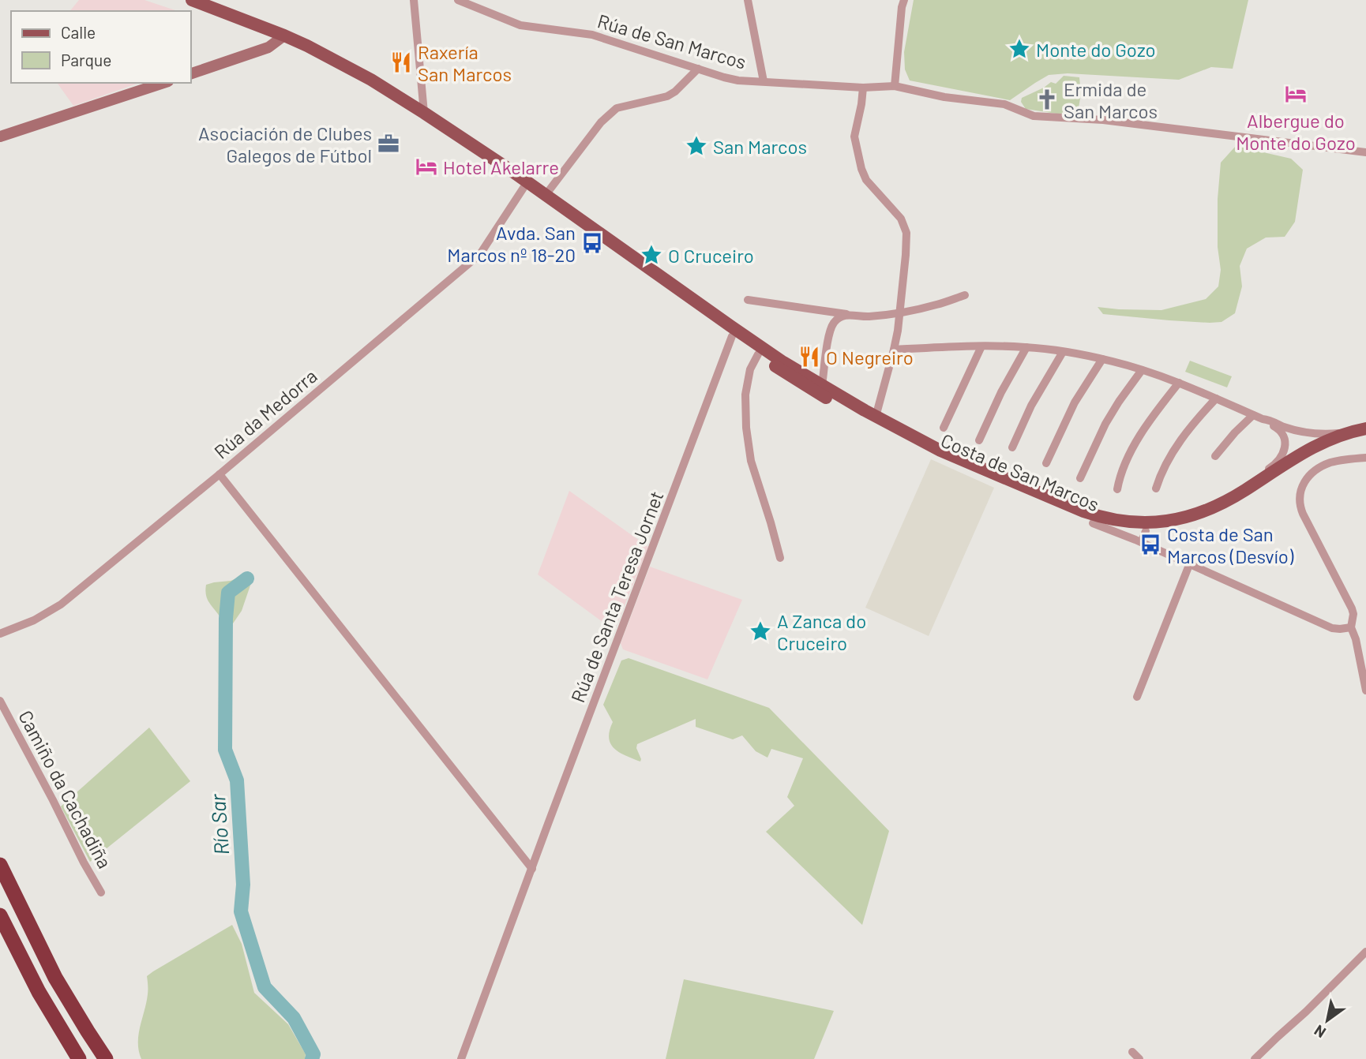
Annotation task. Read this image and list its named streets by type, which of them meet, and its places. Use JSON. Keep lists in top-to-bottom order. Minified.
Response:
{"streets":{"main road":["Costa de San Marcos"],"street":["Rúa de San Marcos","Rúa da Medorra","Rúa de Santa Teresa Jornet","Camiño da Cachadiña"]},"water":["Río Sar"],"places":{"place":["Monte do Gozo","San Marcos","O Cruceiro","A Zanca do Cruceiro"],"restaurant":["Raxería San Marcos","O Negreiro"],"hotel":["Albergue do Monte do Gozo","Hotel Akelarre"],"church":["Ermida de San Marcos"],"office":["Asociación de Clubes Galegos de Fútbol"],"bus stop":["Avda. San Marcos nº 18-20","Costa de San Marcos (Desvío)"]},"legend":["Calle","Parque"],"north":"bottom left"}
